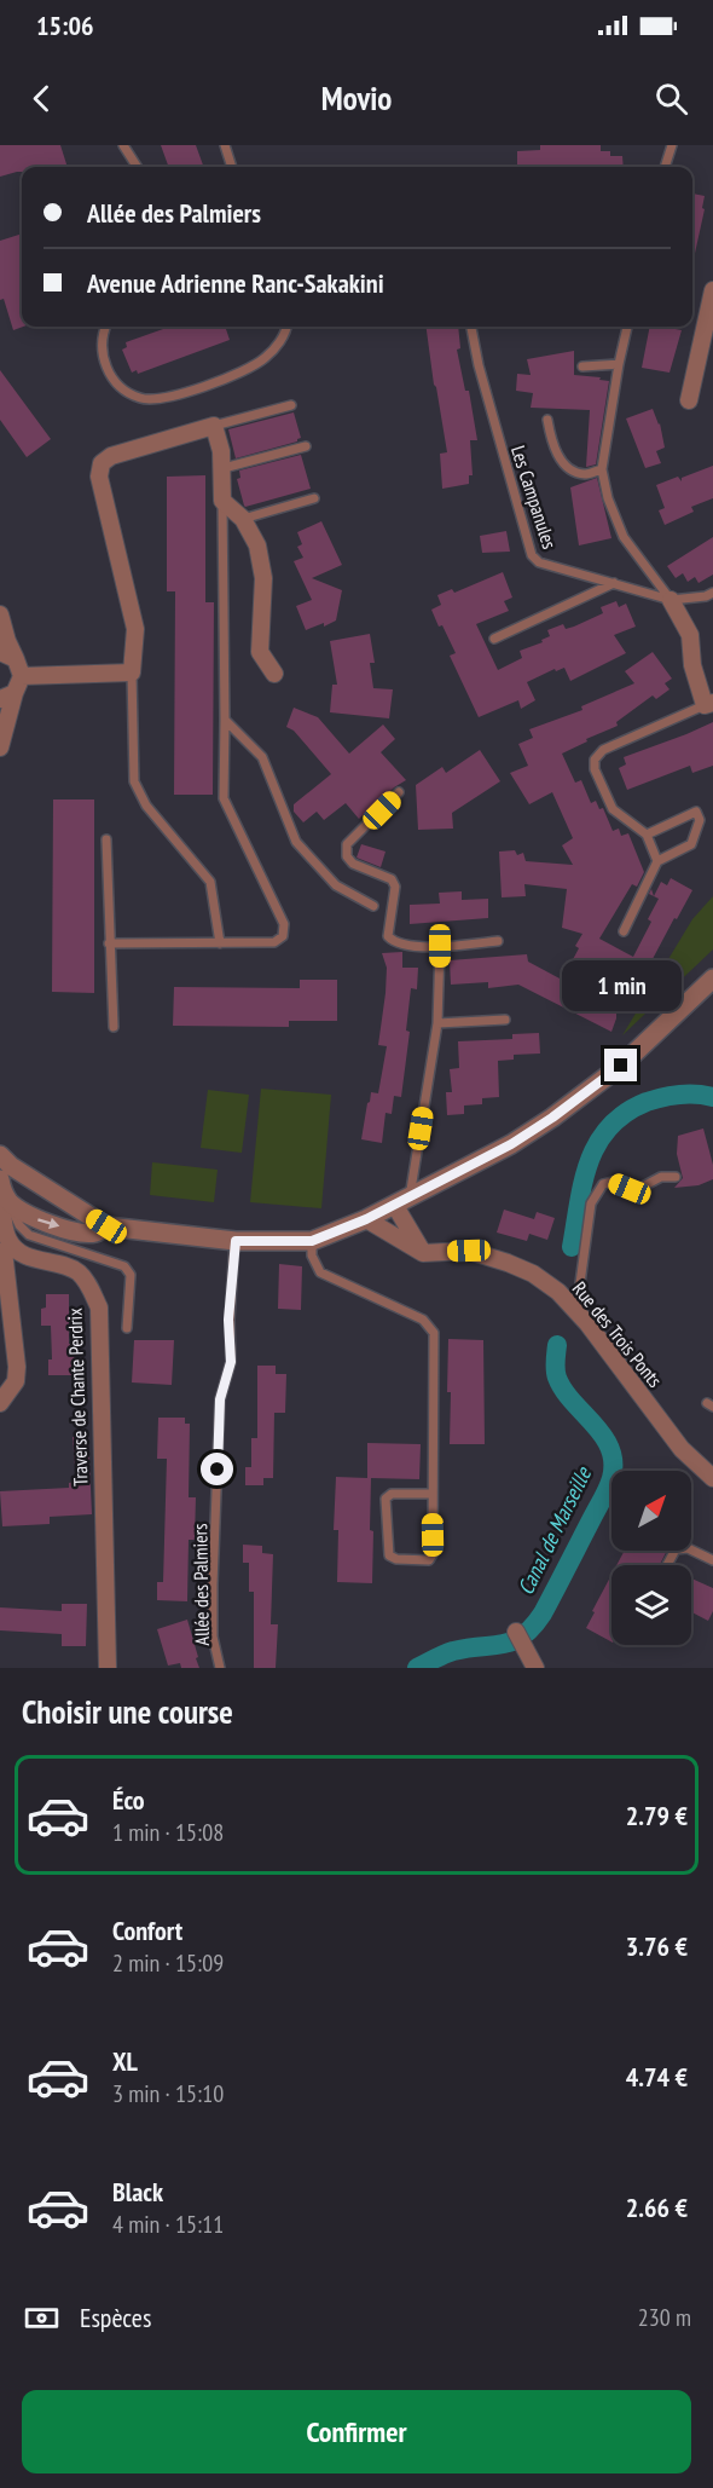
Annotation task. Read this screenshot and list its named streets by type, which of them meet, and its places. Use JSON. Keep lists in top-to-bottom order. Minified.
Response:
{"streets":{"street":["Rue des Trois Ponts","Traverse de Chante Perdrix"],"lane":["Les Campanules","Allée des Palmiers"]},"water":["Canal de Marseille"],"north":"top right","page":{"status":"15:06","header":"Movio","banner":["Allée des Palmiers","Avenue Adrienne Ranc-Sakakini"],"bubble":"1 min","heading":"Choisir une course","list":[{"name":"Éco","note":"1 min · 15:08","value":"2.79 €"},{"name":"Confort","note":"2 min · 15:09","value":"3.76 €"},{"name":"XL","note":"3 min · 15:10","value":"4.74 €"},{"name":"Black","note":"4 min · 15:11","value":"2.66 €"}],"pay":["Espèces","230 m"],"buttons":"Confirmer"}}
